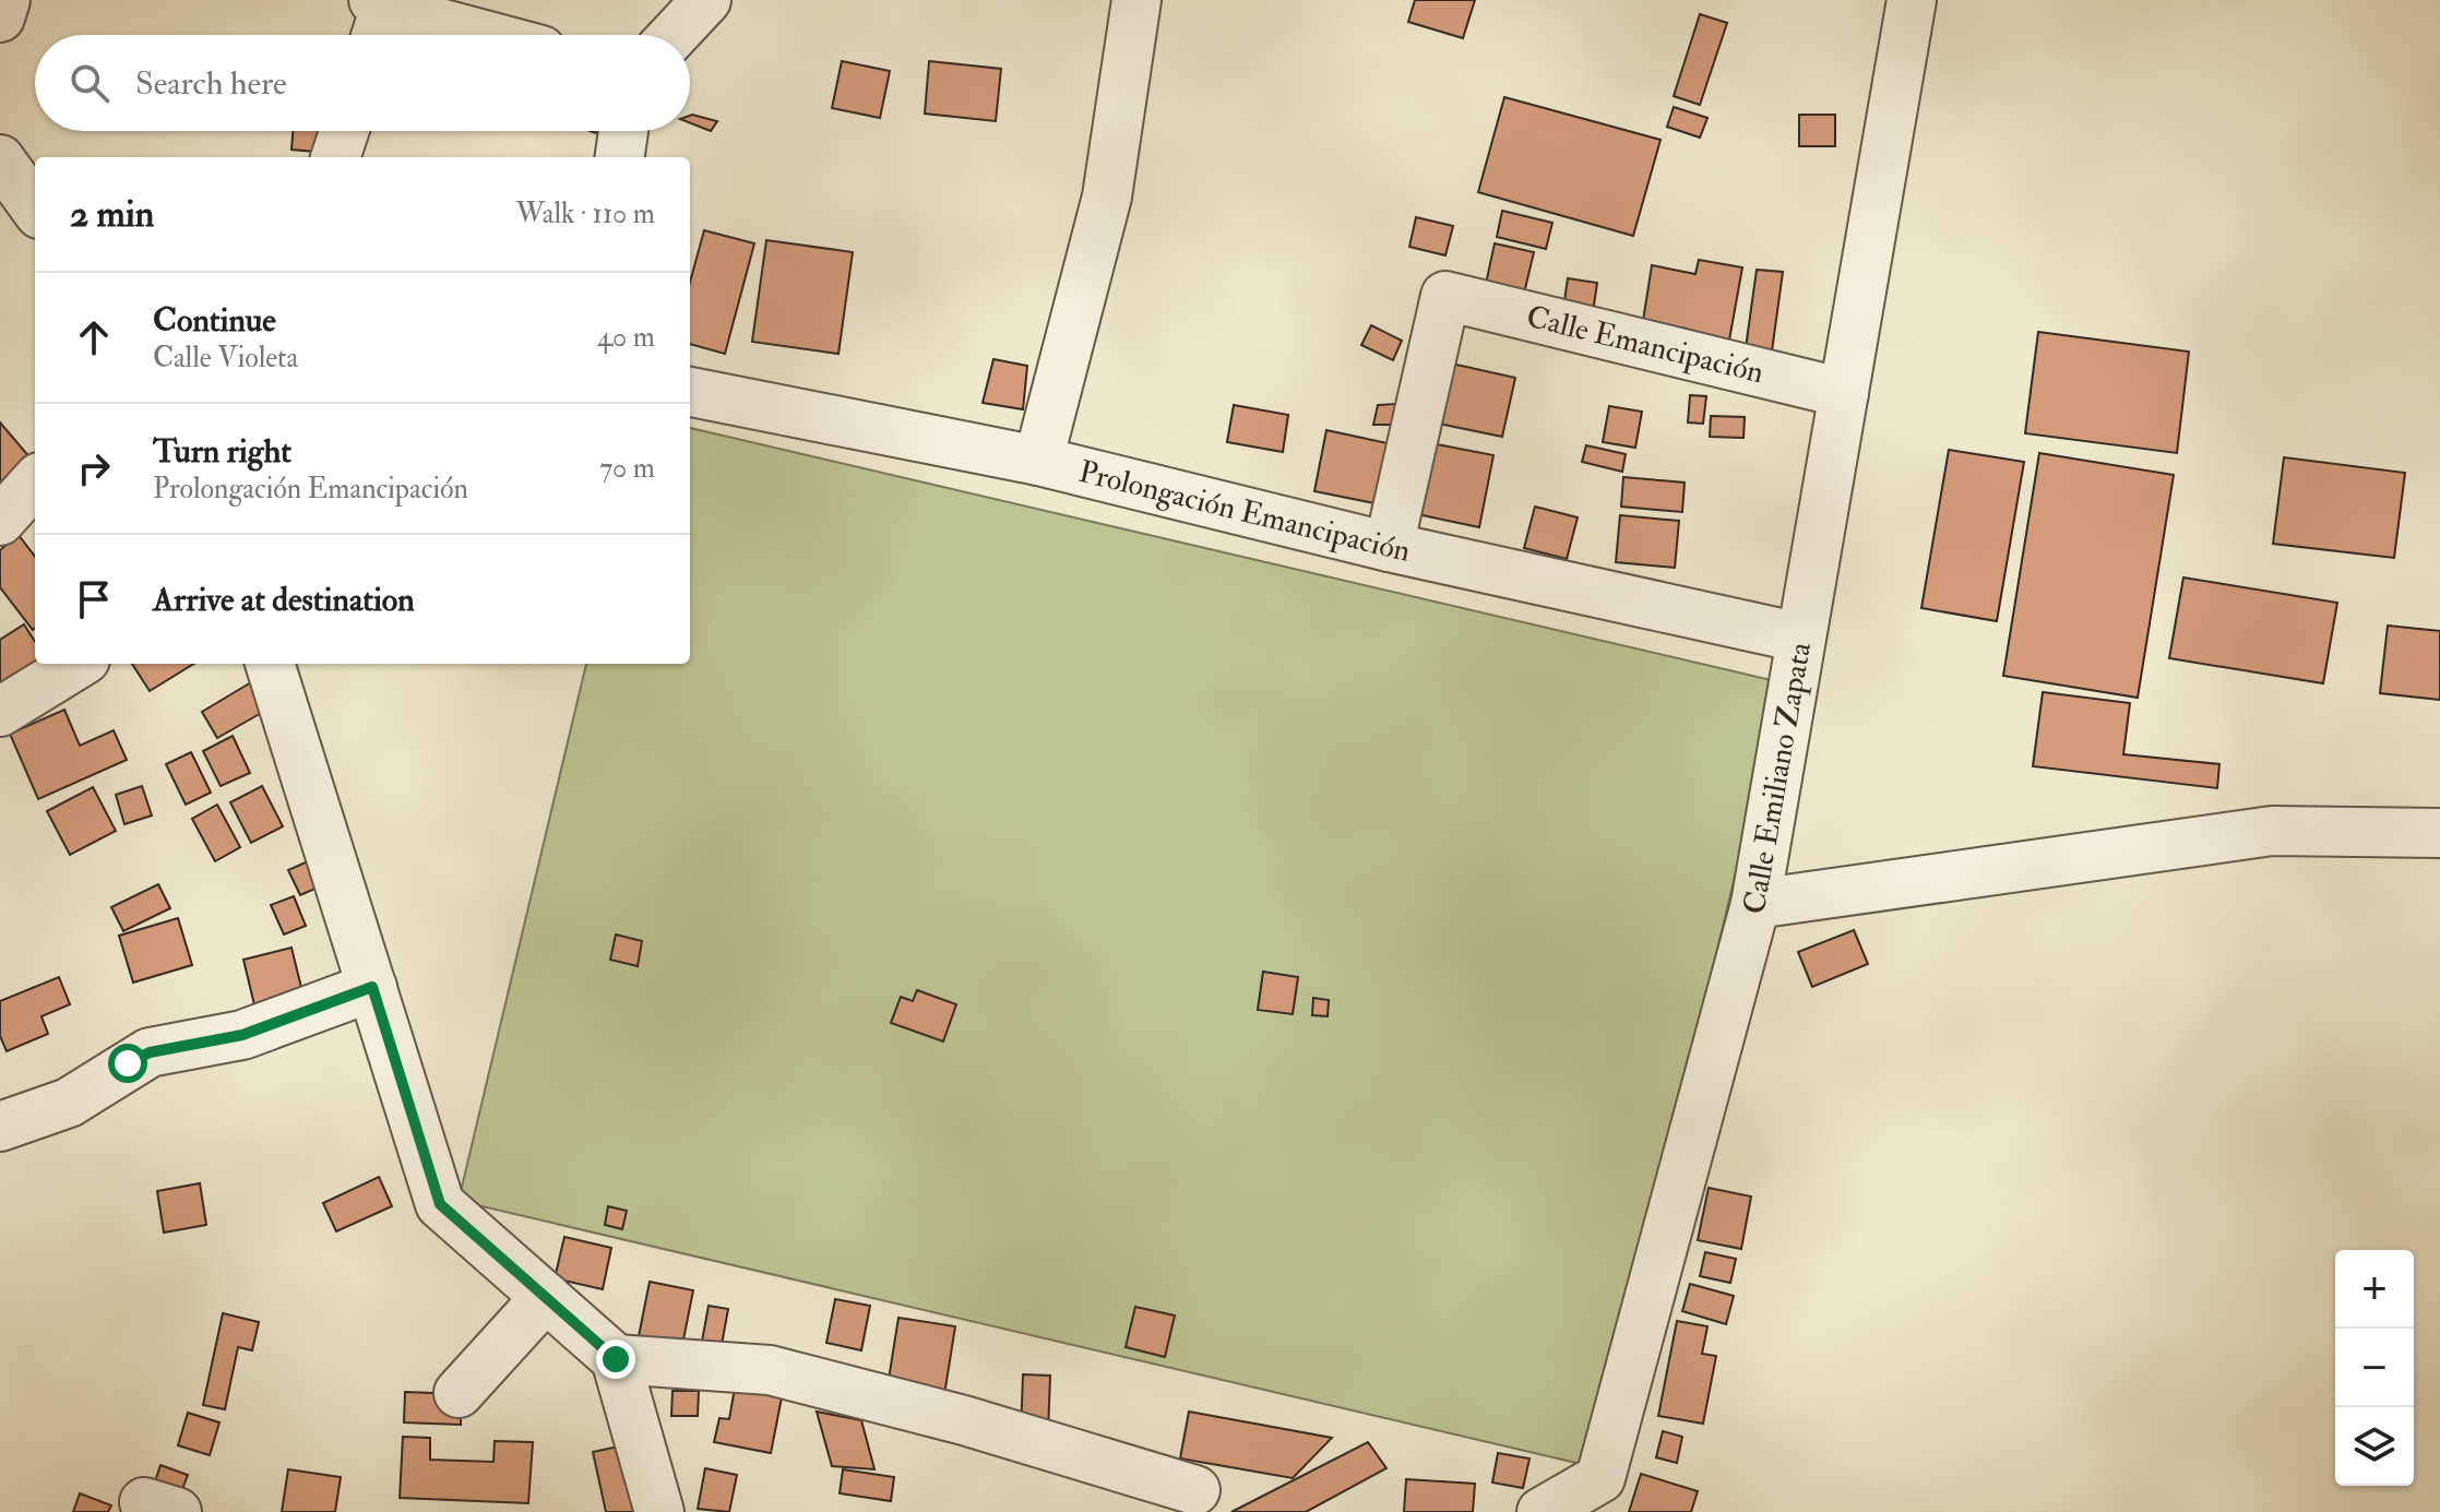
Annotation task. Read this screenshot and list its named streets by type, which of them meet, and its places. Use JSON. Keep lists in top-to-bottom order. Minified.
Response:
{"streets":{"street":["Calle Emancipación","Prolongación Emancipación","Calle Emiliano Zapata"]},"crossings":[["Calle Emancipación","Prolongación Emancipación"],["Calle Emancipación","Calle Emiliano Zapata"],["Prolongación Emancipación","Calle Emiliano Zapata"]],"page":{"search":"Search here","heading":["2 min","Walk · 110 m"],"list":[["Continue","Calle Violeta","40 m"],["Turn right","Prolongación Emancipación","70 m"],"Arrive at destination"],"map_buttons":["+","−"]}}
